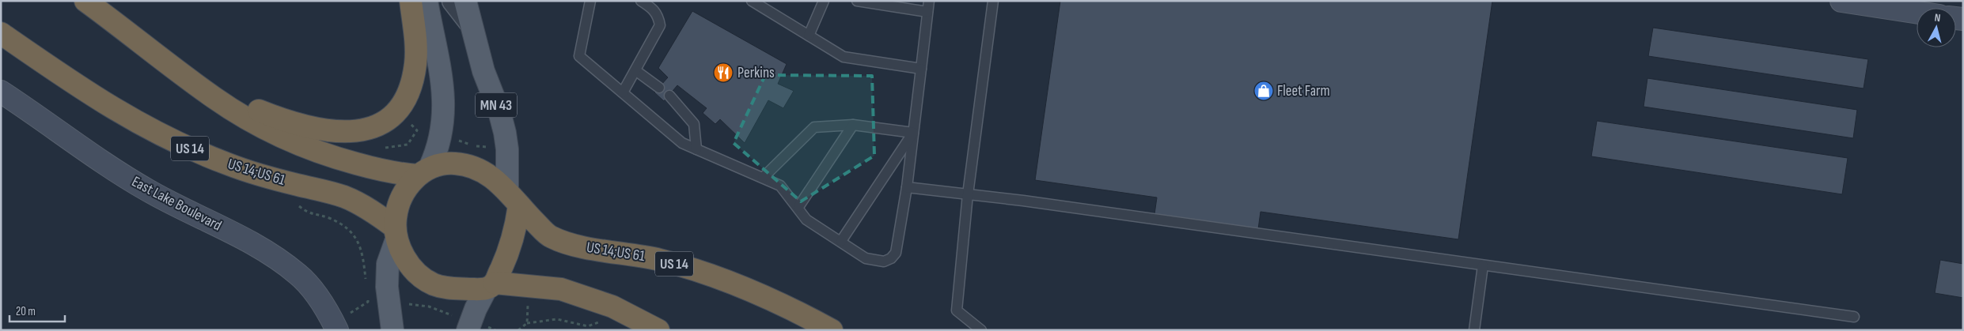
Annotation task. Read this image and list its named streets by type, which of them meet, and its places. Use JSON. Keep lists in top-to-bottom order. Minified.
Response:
{"streets":{"highway":["US 14","US 14;US 61"],"main road":["MN 43"],"street":["East Lake Boulevard"]},"crossings":[["MN 43","US 14;US 61"]],"places":{"restaurant":["Perkins"],"shop":["Fleet Farm"]},"scale_bar":"20 m","north":"top"}
